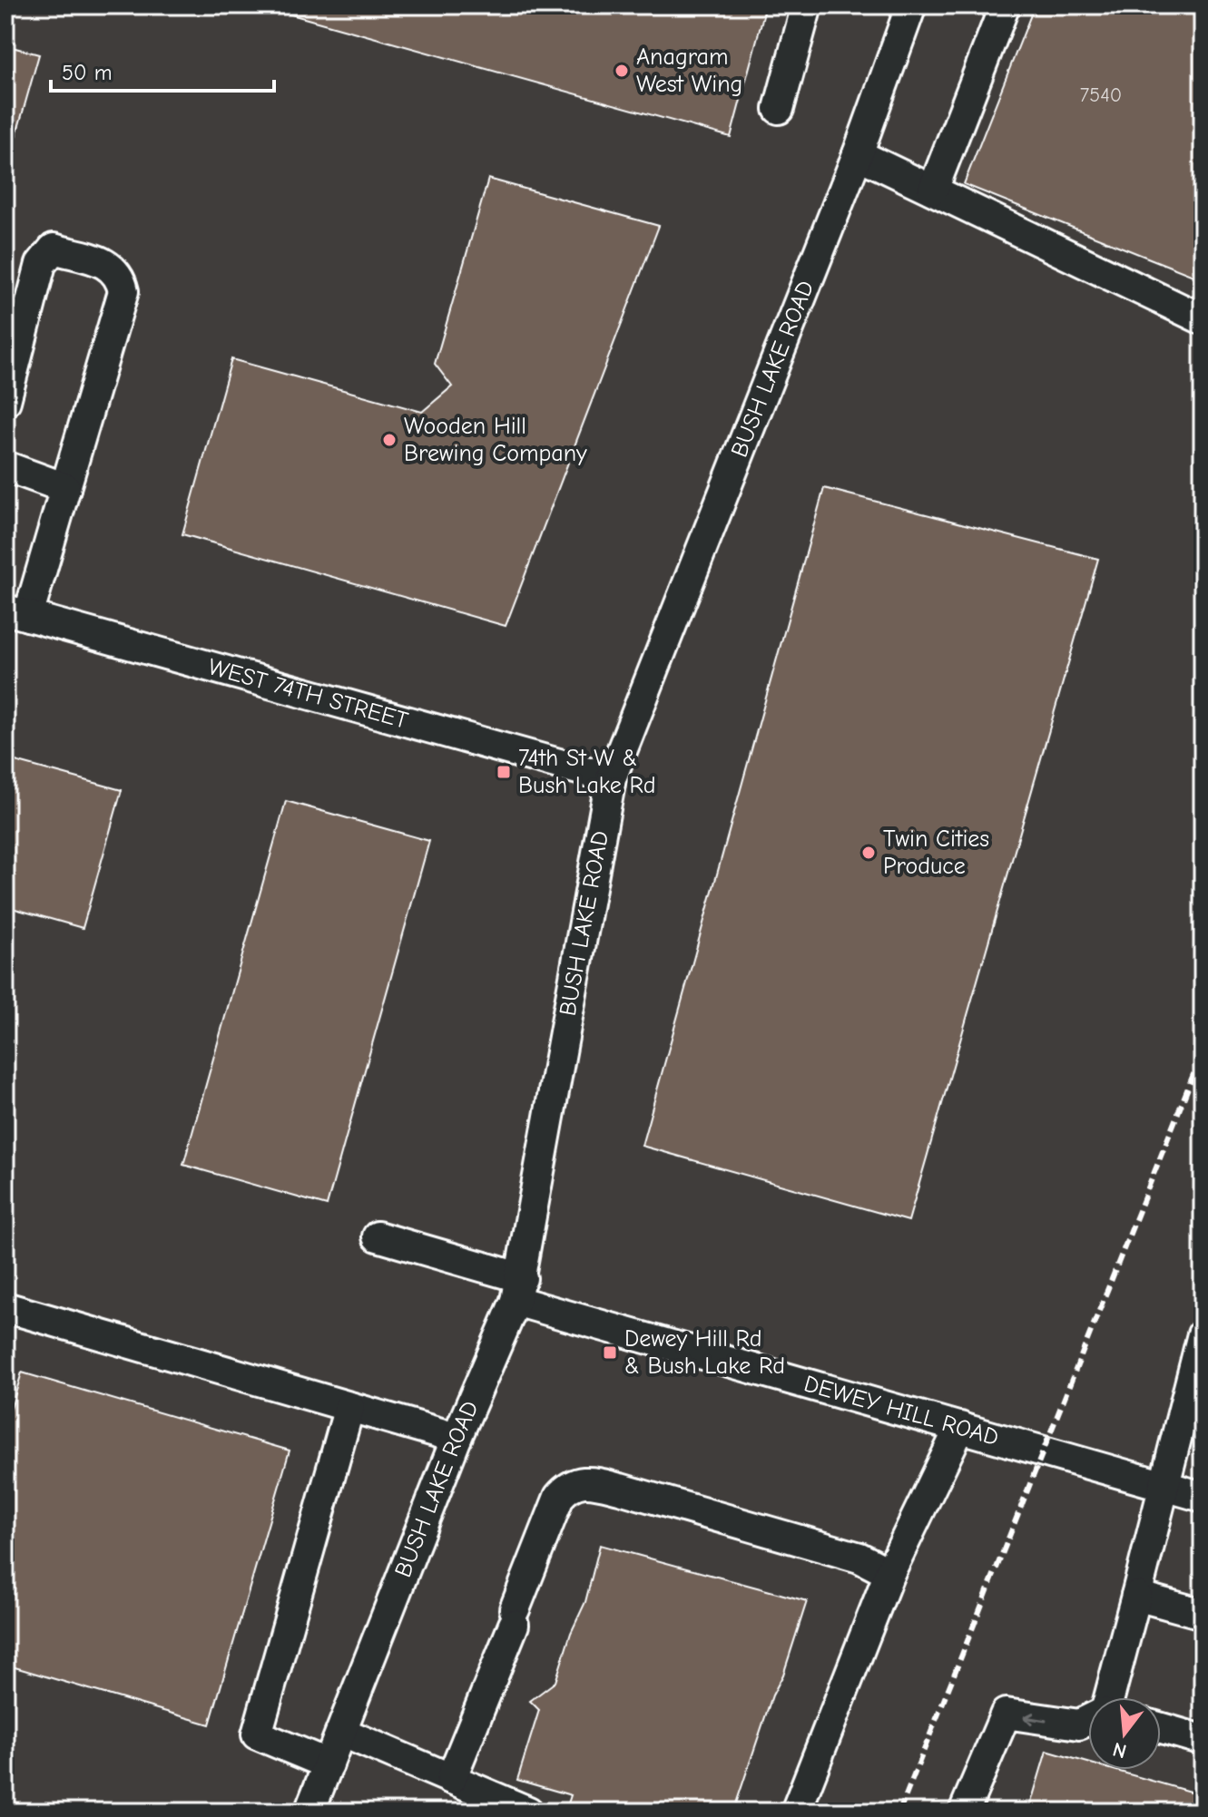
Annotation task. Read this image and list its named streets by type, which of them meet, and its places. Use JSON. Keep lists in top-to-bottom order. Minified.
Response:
{"streets":{"street":["BUSH LAKE ROAD","WEST 74TH STREET","DEWEY HILL ROAD"]},"crossings":[["BUSH LAKE ROAD","WEST 74TH STREET"],["BUSH LAKE ROAD","DEWEY HILL ROAD"]],"places":{"other":["Anagram West Wing","Wooden Hill Brewing Company","Twin Cities Produce"],"transit":["74th St W & Bush Lake Rd","Dewey Hill Rd & Bush Lake Rd"]},"house_numbers":["7540"],"scale_bar":"50 m","north":"bottom"}
